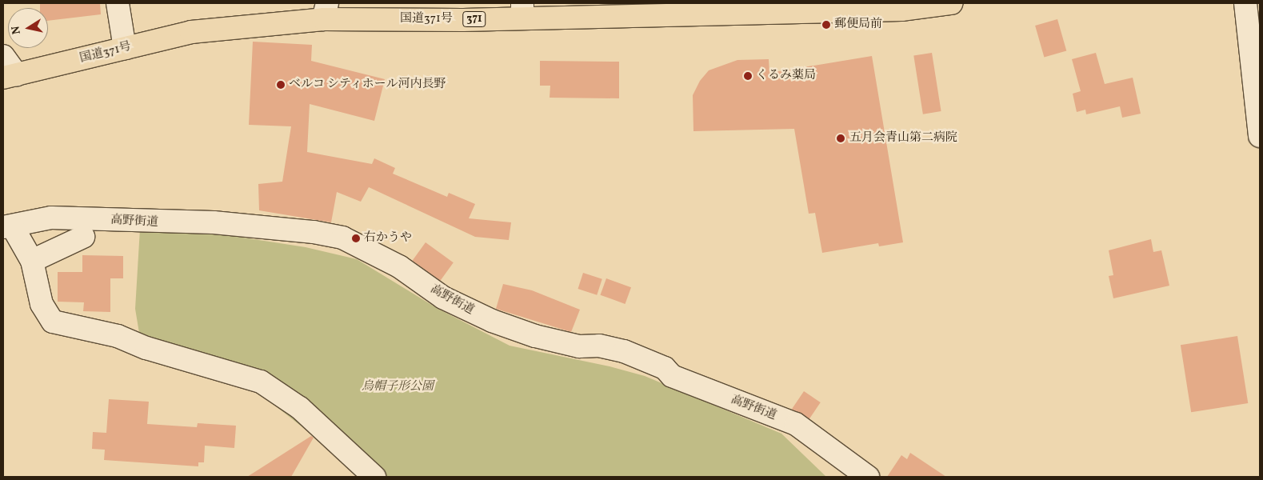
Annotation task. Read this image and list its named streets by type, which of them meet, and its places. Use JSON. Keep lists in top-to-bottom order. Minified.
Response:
{"streets":{"highway":["国道371号","371"],"street":["高野街道"]},"parks":["烏帽子形公園"],"places":["郵便局前","くるみ薬局","ベルコ シティホール河内長野","五月会青山第二病院","右かうや"],"north":"left"}
